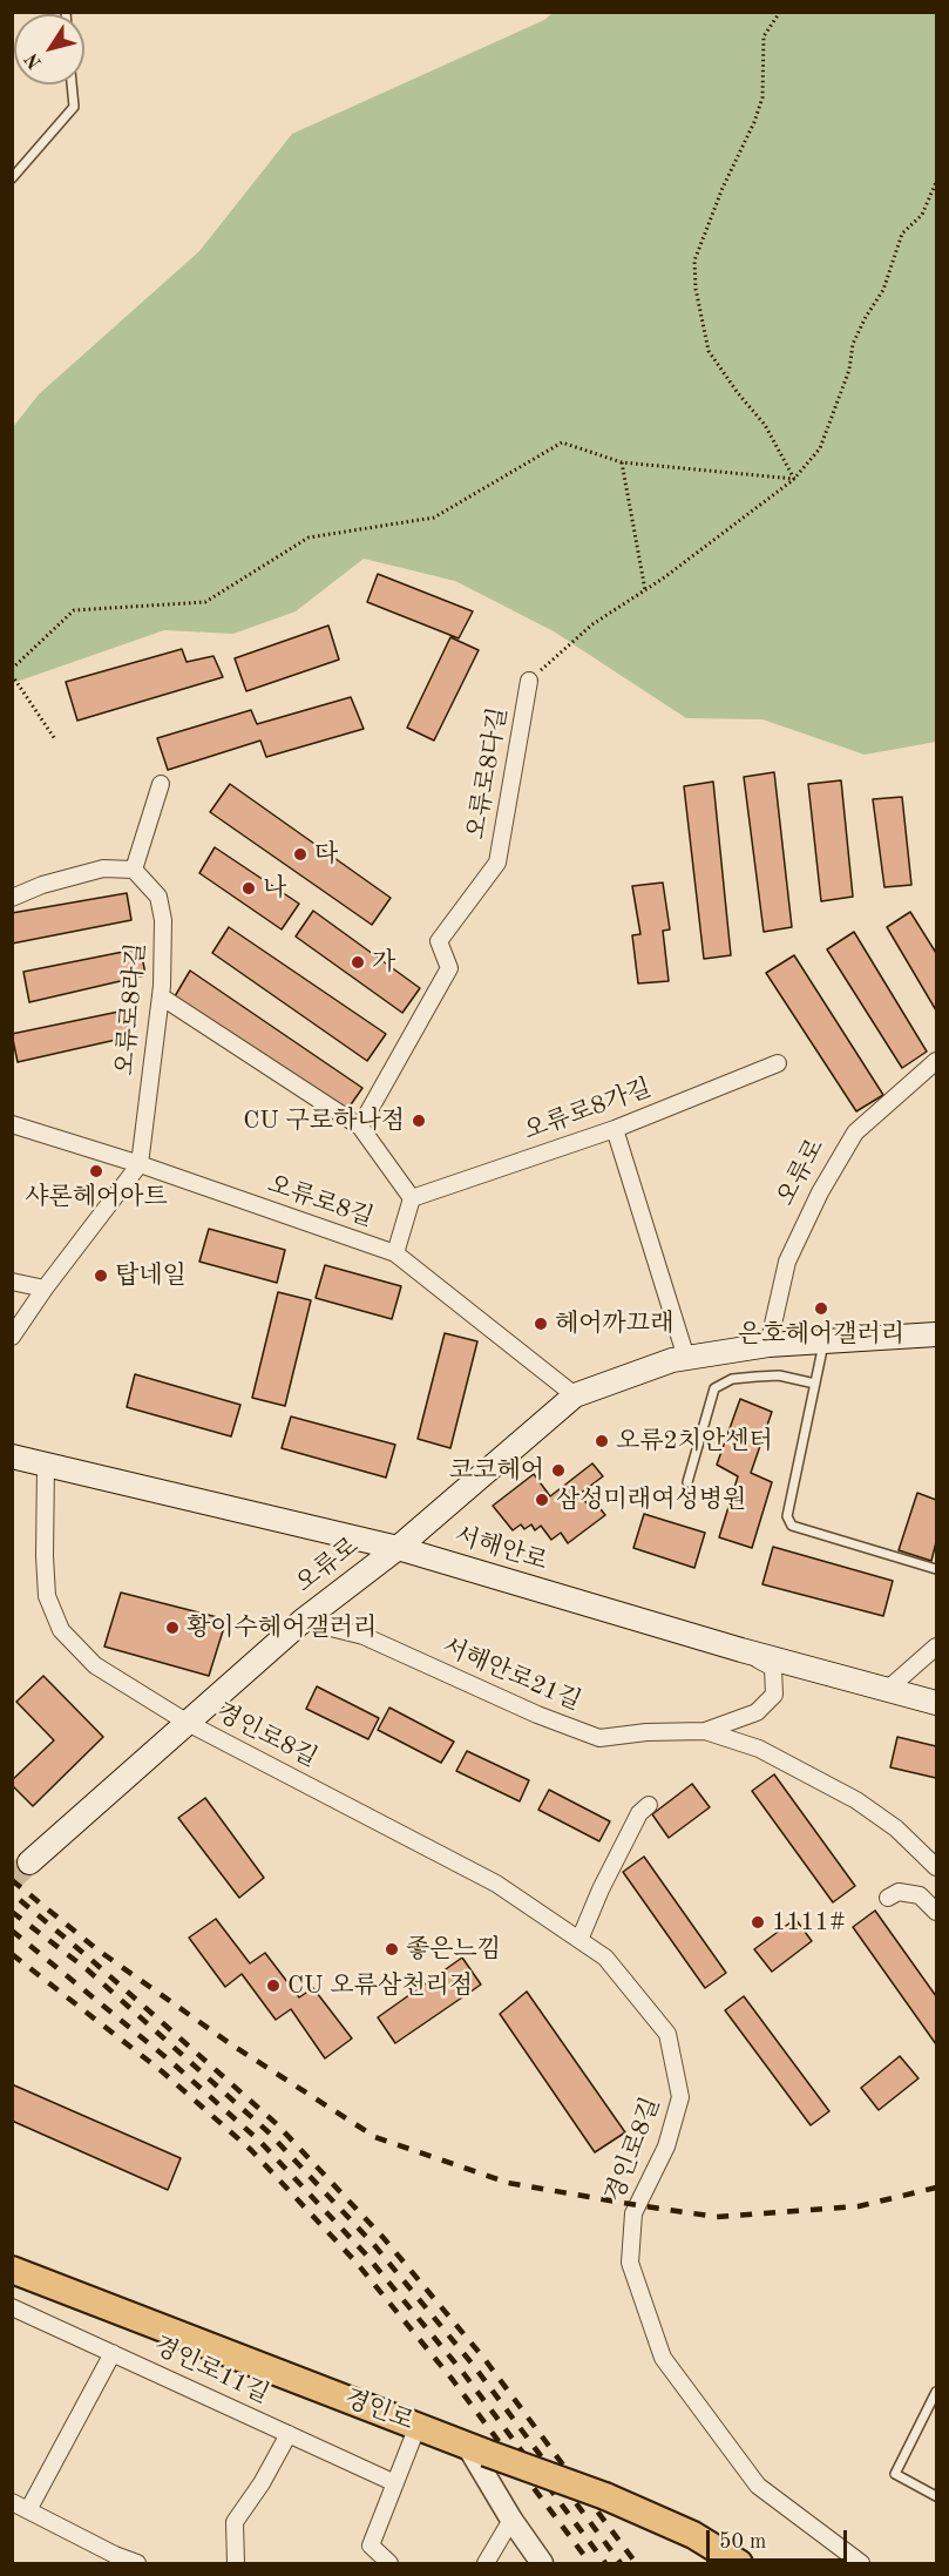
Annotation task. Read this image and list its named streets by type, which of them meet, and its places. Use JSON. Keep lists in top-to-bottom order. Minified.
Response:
{"streets":{"main road":["오류로","서해안로","경인로"],"street":["오류로8다길","오류로8라길","오류로8가길","오류로8길","서해안로21길","경인로8길","경인로11길"]},"crossings":[["오류로8라길","오류로8길"],["오류로","오류로8길"],["오류로","서해안로"],["오류로","서해안로21길"],["오류로","경인로8길"],["서해안로","서해안로21길"]],"places":["다","나","가","CU 구로하나점","샤론헤어아트","탑네일","은호헤어갤러리","헤어까끄래","오류2치안센터","코코헤어","삼성미래여성병원","황이수헤어갤러리","1111#","좋은느낌","CU 오류삼천리점"],"scale_bar":"50 m","north":"bottom left"}
